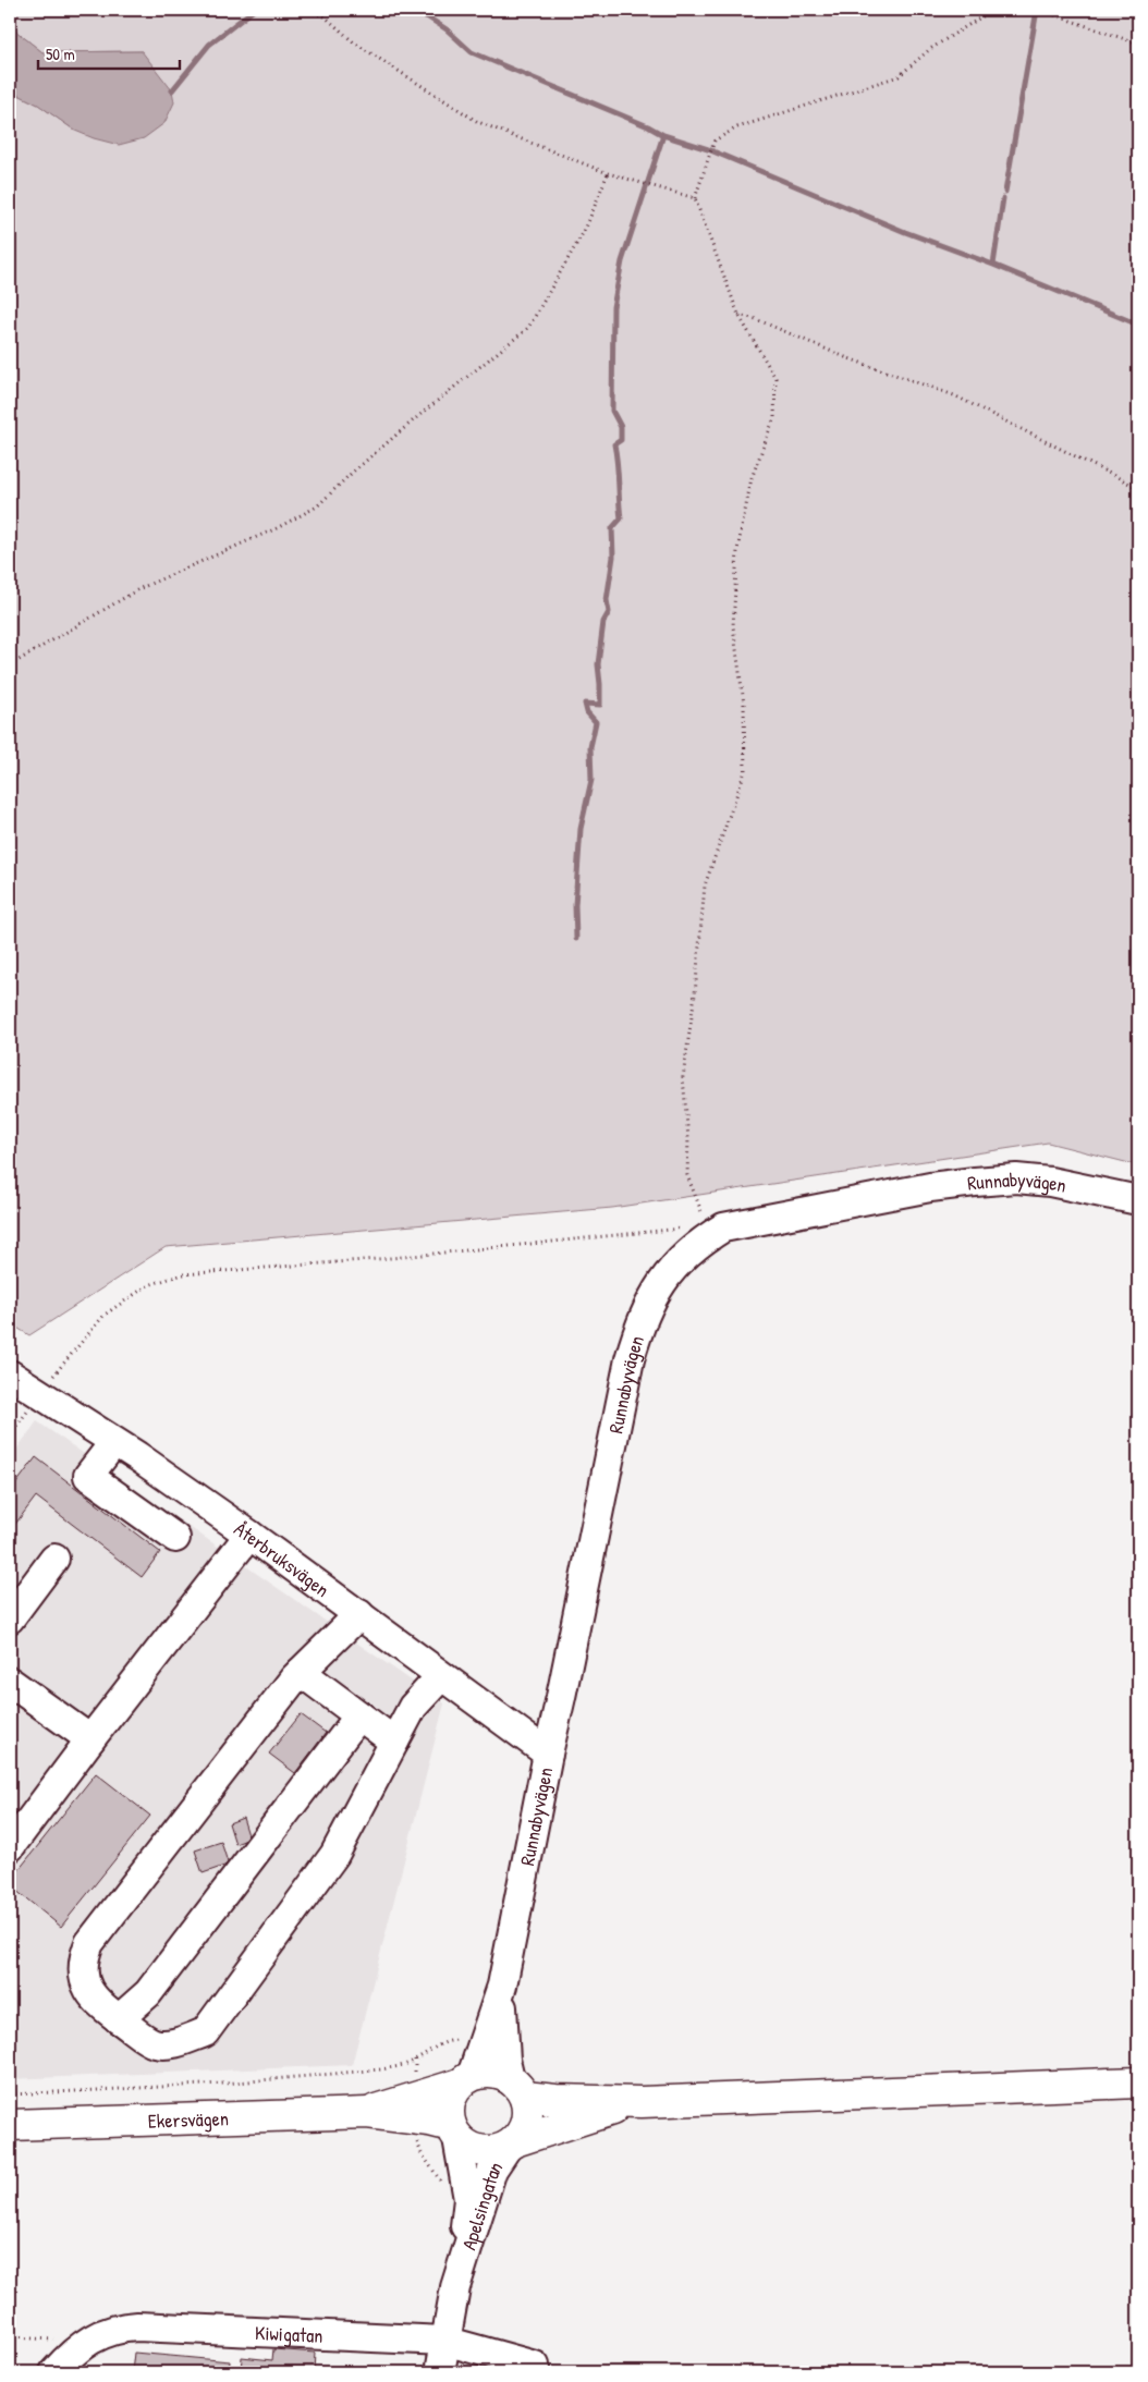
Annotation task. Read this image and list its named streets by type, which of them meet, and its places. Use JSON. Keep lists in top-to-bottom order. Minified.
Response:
{"streets":{"main road":["Ekersvägen"],"street":["Runnabyvägen","Återbruksvägen","Apelsingatan","Kiwigatan"]},"crossings":[["Runnabyvägen","Återbruksvägen"],["Runnabyvägen","Ekersvägen"],["Runnabyvägen","Apelsingatan"],["Ekersvägen","Apelsingatan"],["Apelsingatan","Kiwigatan"]],"scale_bar":"50 m"}
